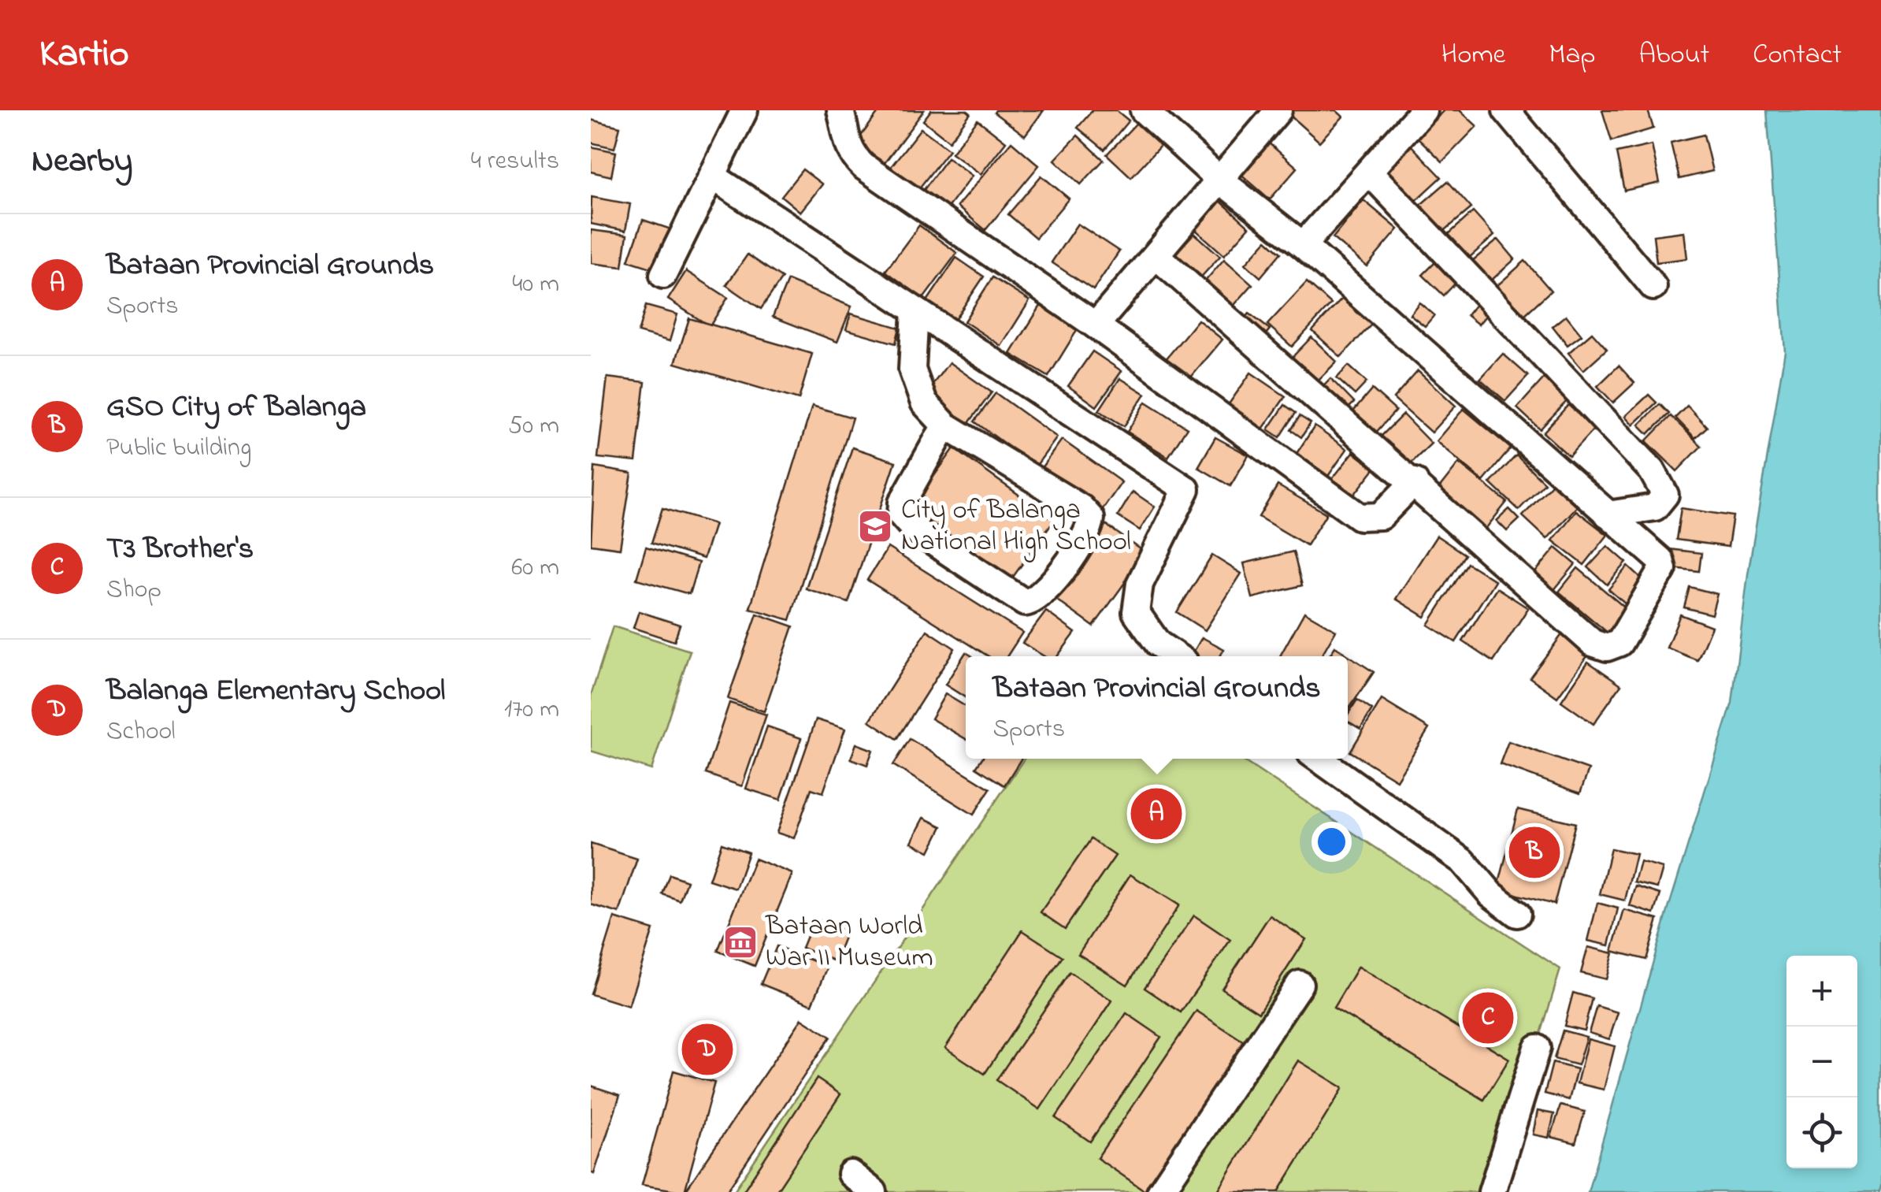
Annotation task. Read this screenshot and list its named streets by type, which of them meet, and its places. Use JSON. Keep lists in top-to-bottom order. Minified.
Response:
{"places":{"school or university":["City of Balanga National High School"],"museum":["Bataan World War II Museum"]},"page":{"header":"Kartio","nav":["Home","Map","About","Contact"],"heading":["Nearby","4 results"],"list":[{"mark":"A","name":"Bataan Provincial Grounds","note":"Sports","value":"40 m"},{"mark":"B","name":"GSO City of Balanga","note":"Public building","value":"50 m"},{"mark":"C","name":"T3 Brother's","note":"Shop","value":"60 m"},{"mark":"D","name":"Balanga Elementary School","note":"School","value":"170 m"}],"popup":["Bataan Provincial Grounds","Sports"],"pins":["A","B","C","D"],"map_buttons":["+","−"]}}
